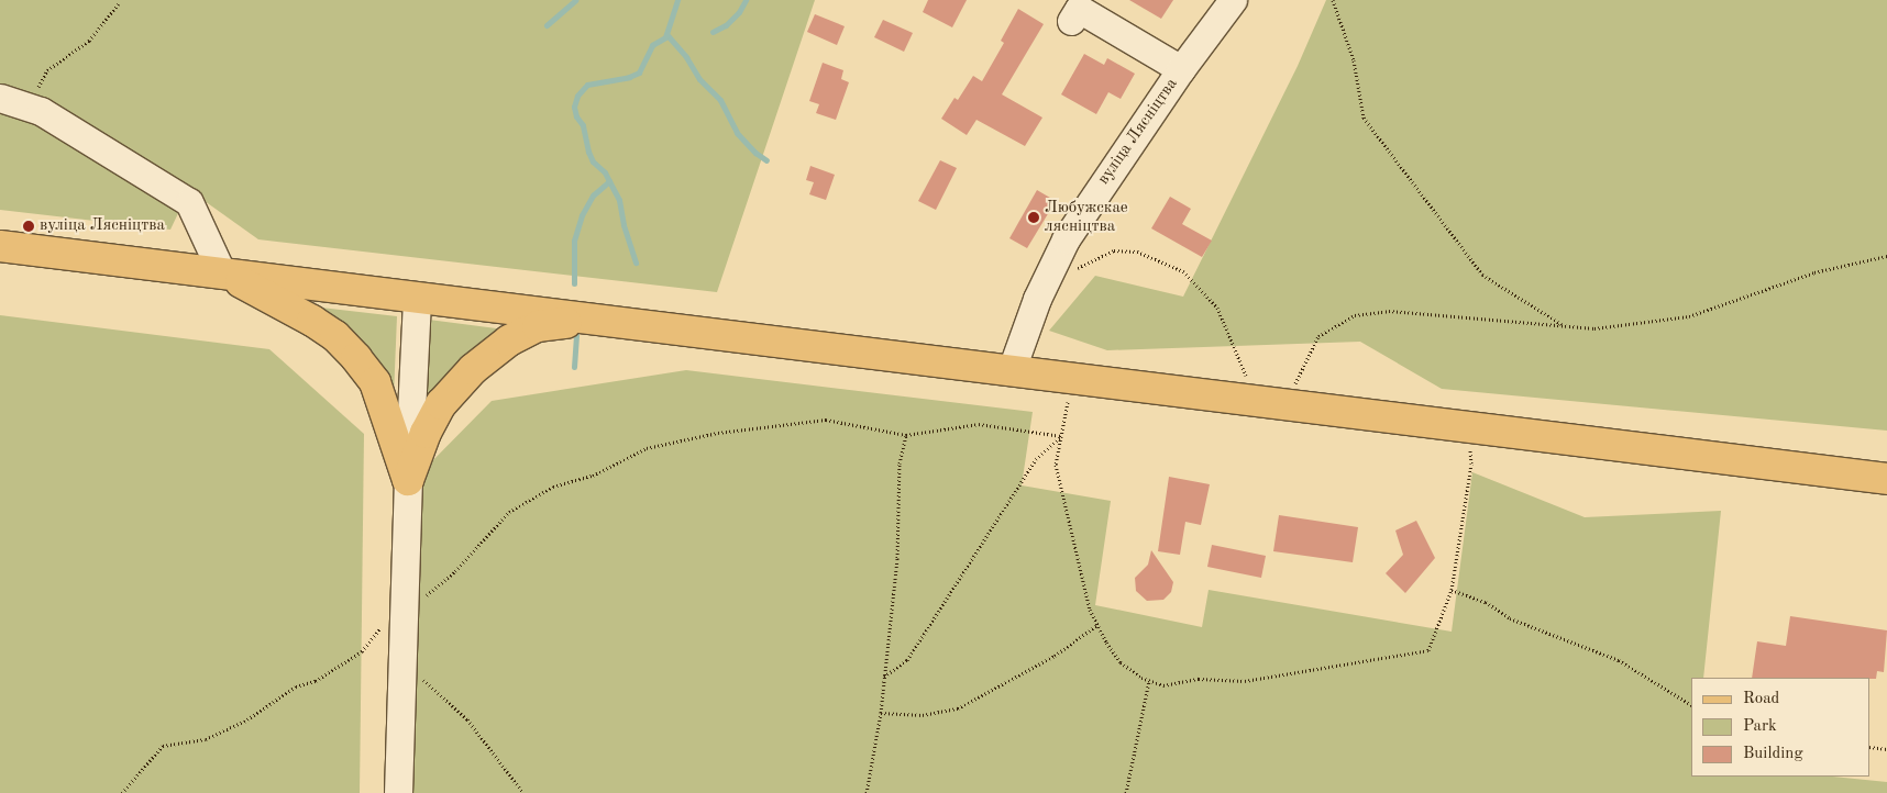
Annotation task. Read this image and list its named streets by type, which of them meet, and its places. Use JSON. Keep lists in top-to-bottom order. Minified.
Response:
{"streets":{"street":["вуліца Лясніцтва"]},"places":["Любужскае лясніцтва","вуліца Лясніцтва"],"legend":["Road","Park","Building"]}
